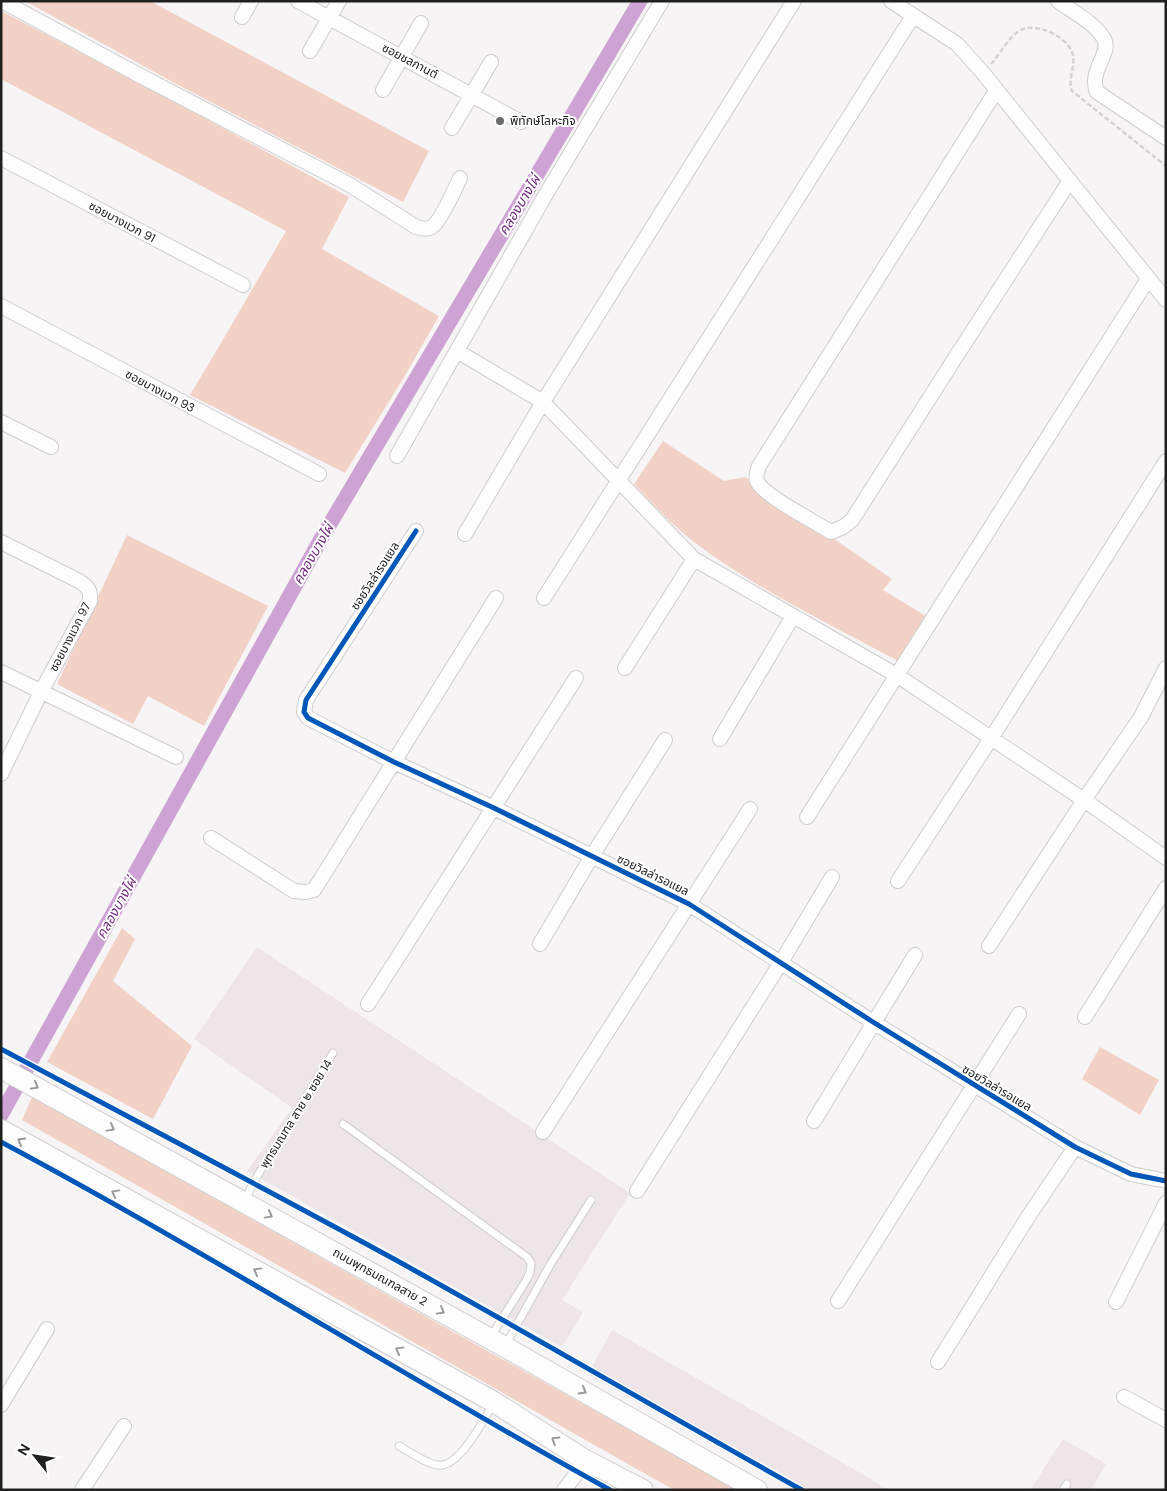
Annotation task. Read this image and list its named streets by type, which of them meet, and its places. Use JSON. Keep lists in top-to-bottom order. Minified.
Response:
{"streets":{"main road":["ถนนพุทธมณฑลสาย 2"],"street":["ซอยชลกานต์","ซอยบางแวก 91","ซอยบางแวก 93","ซอยวิลล่ารอแยล","ซอยบางแวก 97"],"lane":["พุทธมณฑล สาย ๒ ซอย 14"]},"crossings":[["พุทธมณฑล สาย ๒ ซอย 14","ถนนพุทธมณฑลสาย 2"]],"water":["คลองบางไผ่"],"places":["พิทักษ์โลหะกิจ"],"north":"top left"}
